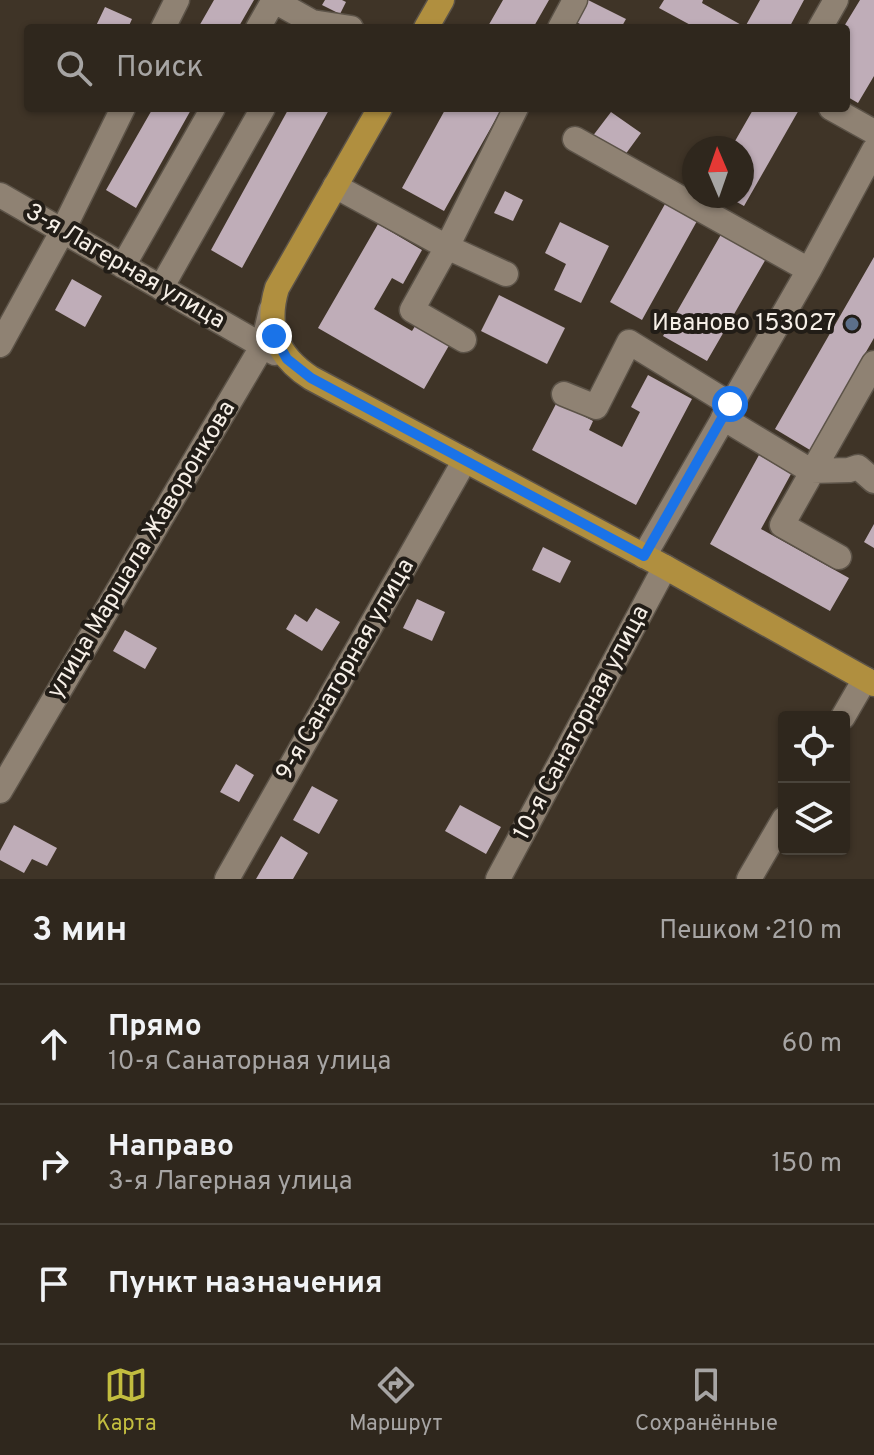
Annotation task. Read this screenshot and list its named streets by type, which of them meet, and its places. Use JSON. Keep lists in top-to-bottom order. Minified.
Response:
{"streets":{"main road":["3-я Лагерная улица"],"street":["улица Маршала Жаворонкова","9-я Санаторная улица","10-я Санаторная улица"]},"crossings":[["3-я Лагерная улица","улица Маршала Жаворонкова"],["3-я Лагерная улица","9-я Санаторная улица"],["3-я Лагерная улица","10-я Санаторная улица"]],"places":["Иваново 153027"],"north":"top","page":{"search":"Поиск","heading":["3 мин","Пешком · 210 m"],"list":[["Прямо","10-я Санаторная улица","60 m"],["Направо","3-я Лагерная улица","150 m"],"Пункт назначения"],"nav":["Карта","Маршрут","Сохранённые"]}}
